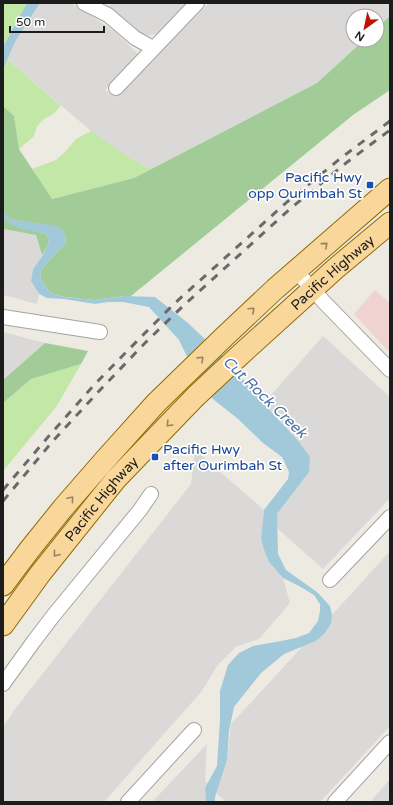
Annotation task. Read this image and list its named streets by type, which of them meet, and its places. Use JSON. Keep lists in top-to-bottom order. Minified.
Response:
{"streets":{"main road":["Pacific Highway"]},"water":["Cut Rock Creek"],"places":{"transit":["Pacific Hwy opp Ourimbah St","Pacific Hwy after Ourimbah St"]},"scale_bar":"50 m","north":"bottom left"}
